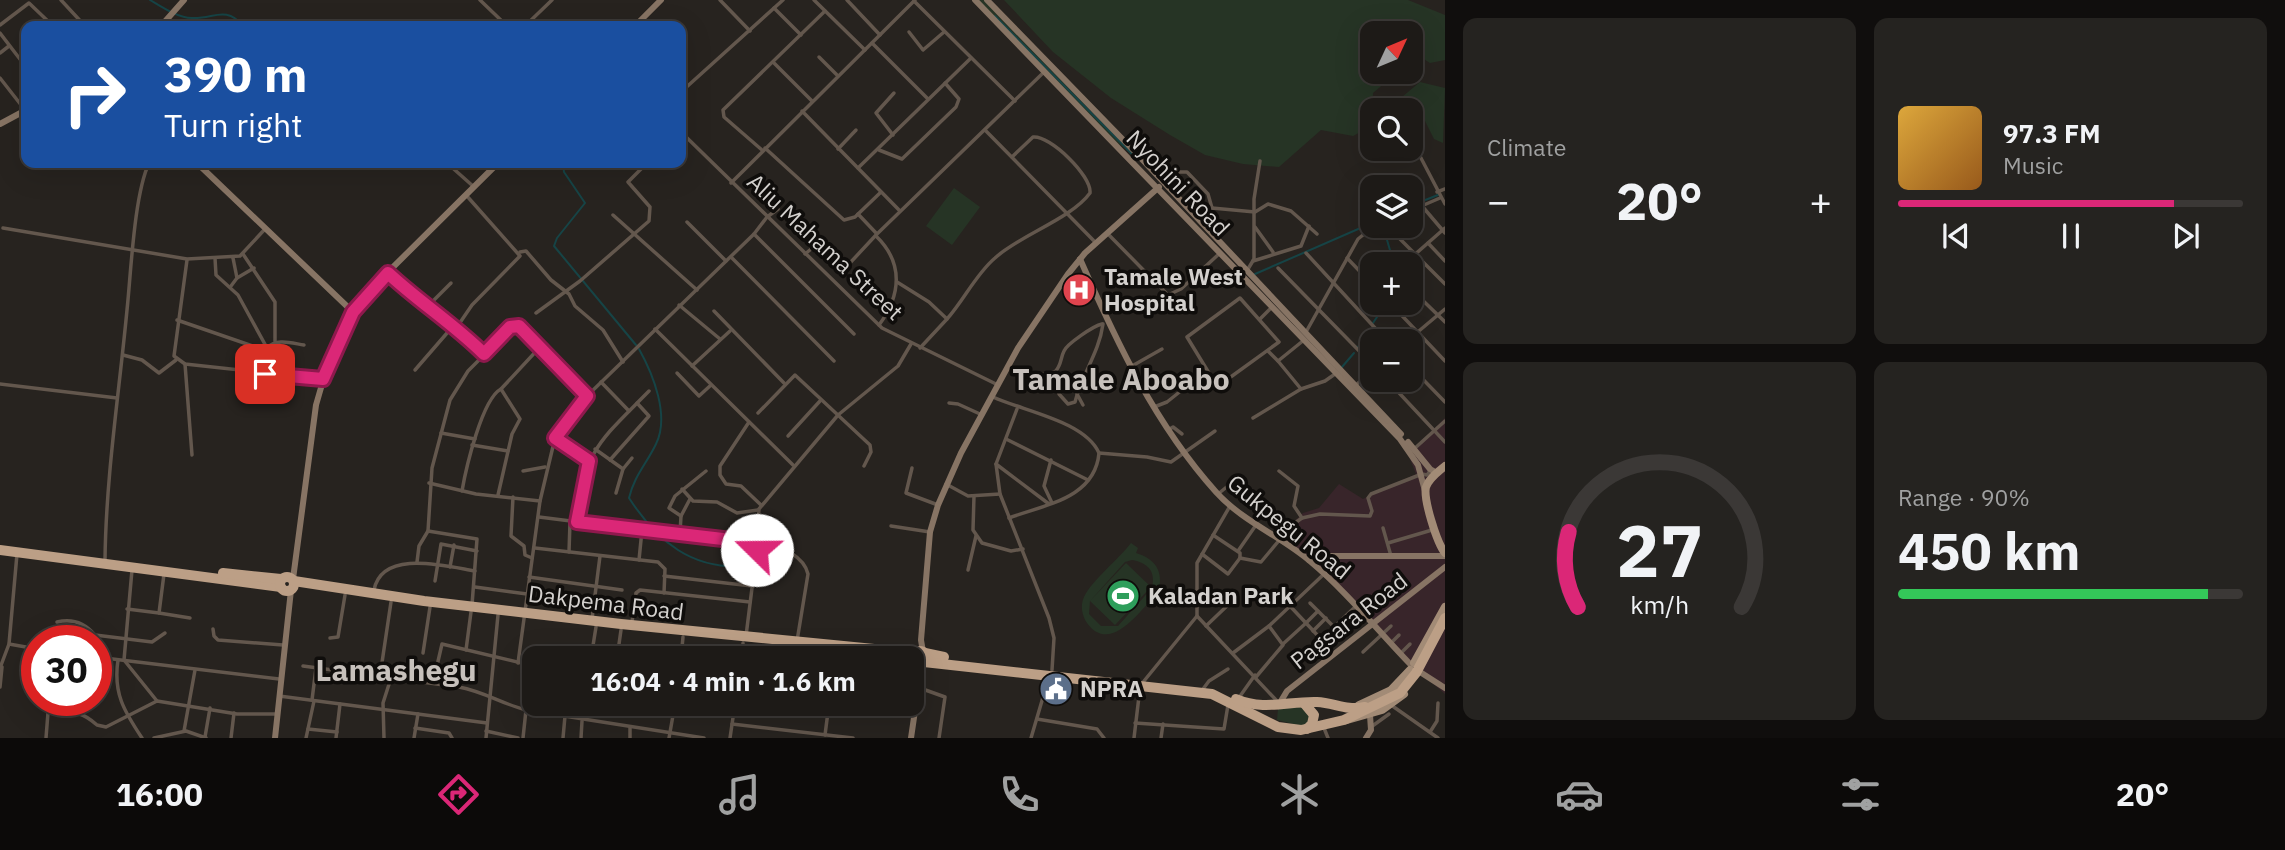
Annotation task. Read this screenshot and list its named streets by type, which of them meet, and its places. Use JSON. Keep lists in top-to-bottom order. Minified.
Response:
{"streets":{"highway":["Dakpema Road"],"main road":["Nyohini Road","Gukpegu Road","Pagsara Road"],"street":["Aliu Mahama Street"]},"crossings":[["Gukpegu Road","Pagsara Road"],["Dakpema Road","Pagsara Road"]],"districts":["Tamale Aboabo","Lamashegu"],"places":{"hospital":["Tamale West Hospital"],"sports":["Kaladan Park"],"public building":["NPRA"]},"north":"top right","page":{"tile":["Climate",["Range · 90%","450 km"]],"map_buttons":["+","−"],"turn":["390 m","Turn right"],"song":["97.3 FM","Music"],"heat":["−","20°","+"],"limit":"30","trip":"16:04 · 4 min · 1.6 km","tabs":["16:00","20°"],"gauge":["27","km/h"]}}
